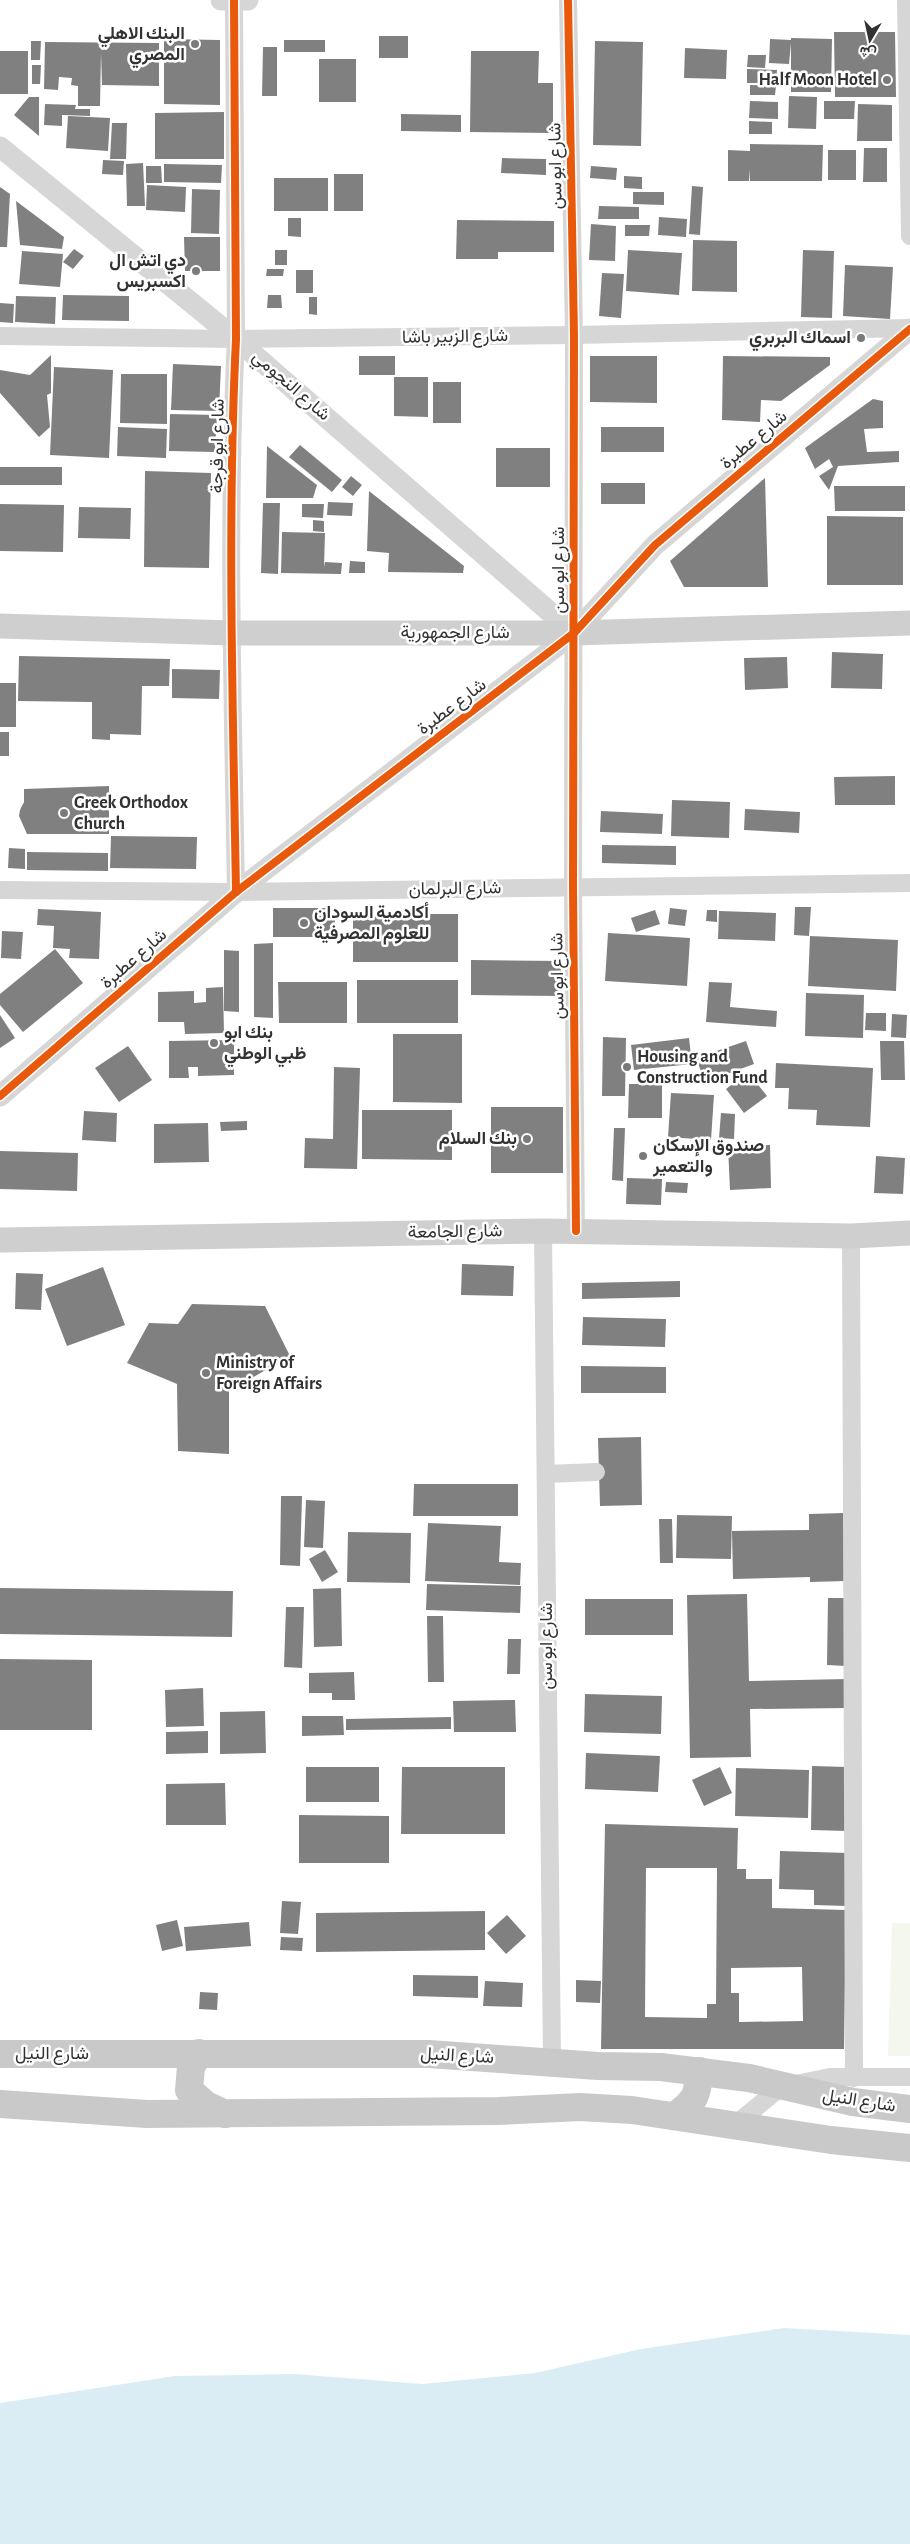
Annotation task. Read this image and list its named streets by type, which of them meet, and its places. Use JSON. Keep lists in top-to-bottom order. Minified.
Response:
{"streets":{"main road":["شارع الجمهورية","شارع الجامعة","شارع النيل"],"street":["شارع ابو سن","شارع الزبير باشا","شارع النجومي","شارع عطبرة","شارع ابو قرجة","شارع البرلمان"]},"crossings":[["شارع ابو سن","شارع الزبير باشا"],["شارع ابو سن","شارع النجومي"],["شارع ابو سن","شارع عطبرة"],["شارع ابو سن","شارع الجمهورية"],["شارع ابو سن","شارع البرلمان"],["شارع ابو سن","شارع الجامعة"],["شارع ابو سن","شارع النيل"],["شارع الزبير باشا","شارع النجومي"],["شارع الزبير باشا","شارع عطبرة"],["شارع الزبير باشا","شارع ابو قرجة"],["شارع النجومي","شارع عطبرة"],["شارع النجومي","شارع ابو قرجة"],["شارع النجومي","شارع الجمهورية"],["شارع عطبرة","شارع ابو قرجة"],["شارع عطبرة","شارع الجمهورية"],["شارع عطبرة","شارع البرلمان"],["شارع ابو قرجة","شارع الجمهورية"],["شارع ابو قرجة","شارع البرلمان"]],"places":["البنك الاهلي المصري","Half Moon Hotel","دي اتش ال اكسبريس","اسماك البربري","Greek Orthodox Church","أكادمية السودان للعلوم المصرفية","بنك ابو ظبي الوطني","Housing and Construction Fund","بنك السلام","صندوق الإسكان والتعمير","Ministry of Foreign Affairs"],"north":"bottom"}
